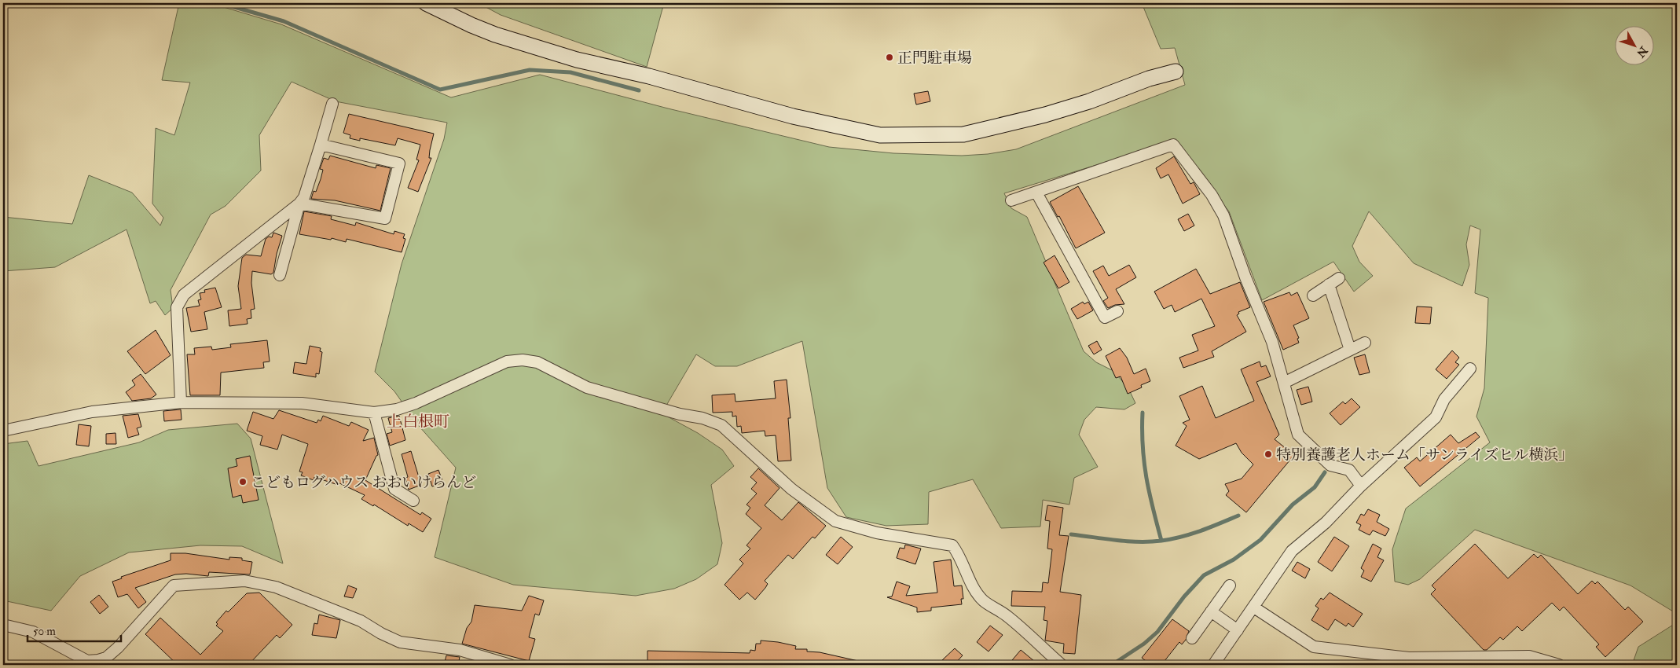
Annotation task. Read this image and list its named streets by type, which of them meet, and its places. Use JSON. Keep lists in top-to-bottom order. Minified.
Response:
{"districts":["上白根町"],"places":["正門駐車場","特別養護老人ホーム「サンライズヒル横浜」","こどもログハウス おおいけらんど"],"scale_bar":"50 m","north":"bottom right"}
